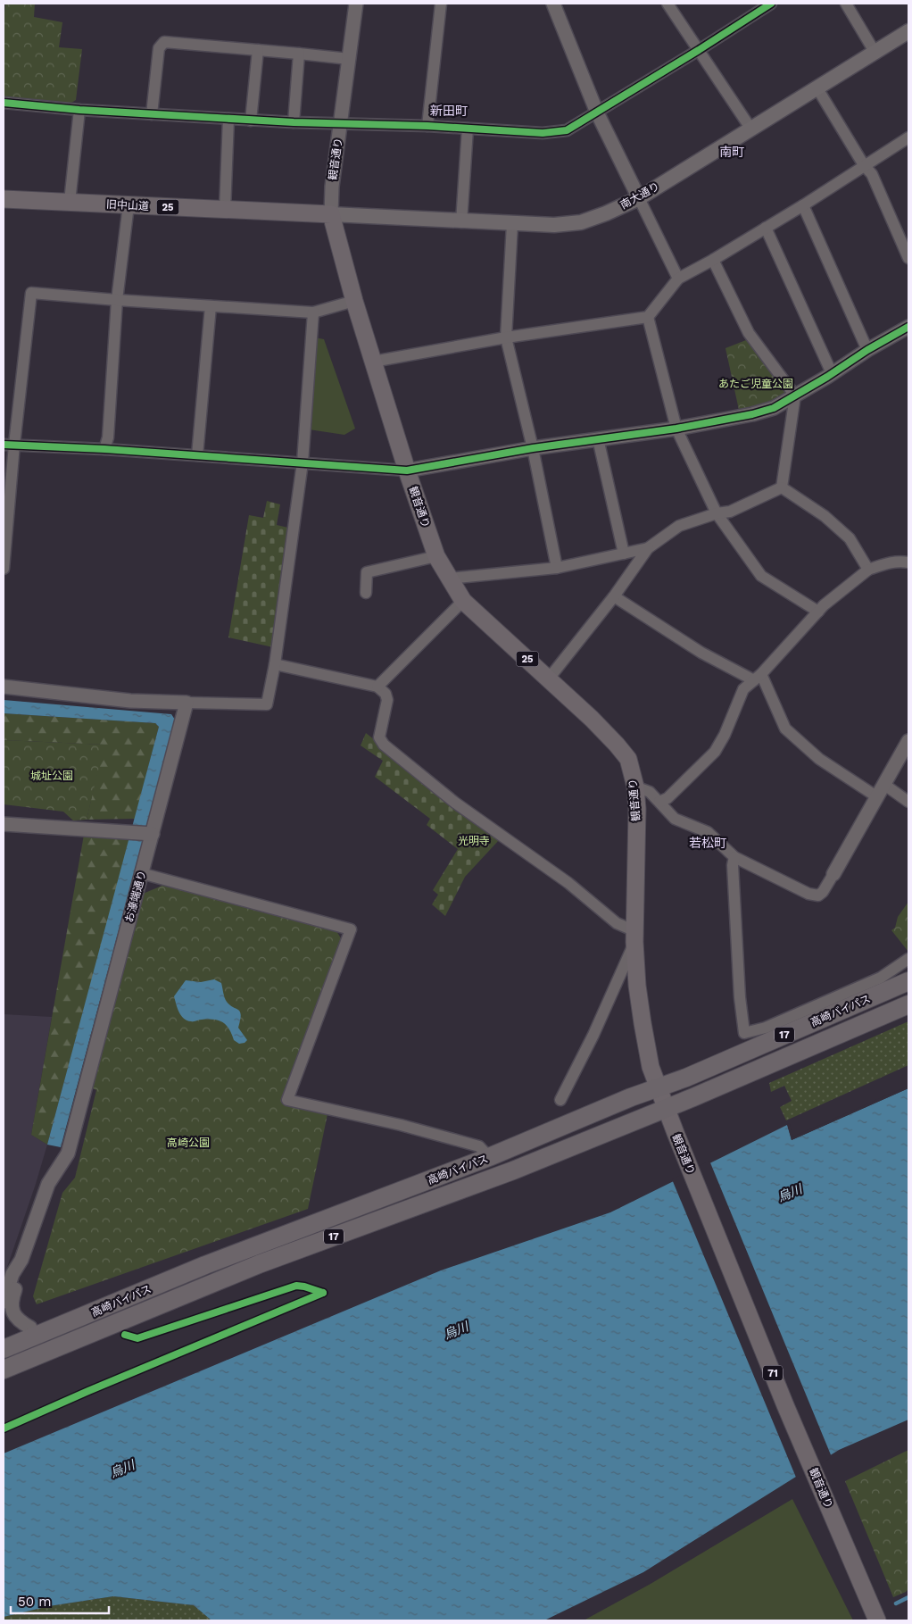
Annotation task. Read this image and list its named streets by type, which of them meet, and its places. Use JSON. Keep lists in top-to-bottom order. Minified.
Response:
{"streets":{"highway":["高崎バイパス","17"],"main road":["観音通り","南大通り","旧中山道","25","71"],"street":["お濠端通り"]},"crossings":[["観音通り","南大通り"],["観音通り","旧中山道"],["観音通り","高崎バイパス"],["南大通り","旧中山道"],["高崎バイパス","17"]],"districts":["新田町","南町","若松町"],"water":["烏川"],"parks":["あたご児童公園","城址公園","光明寺","高崎公園"],"scale_bar":"50 m"}
